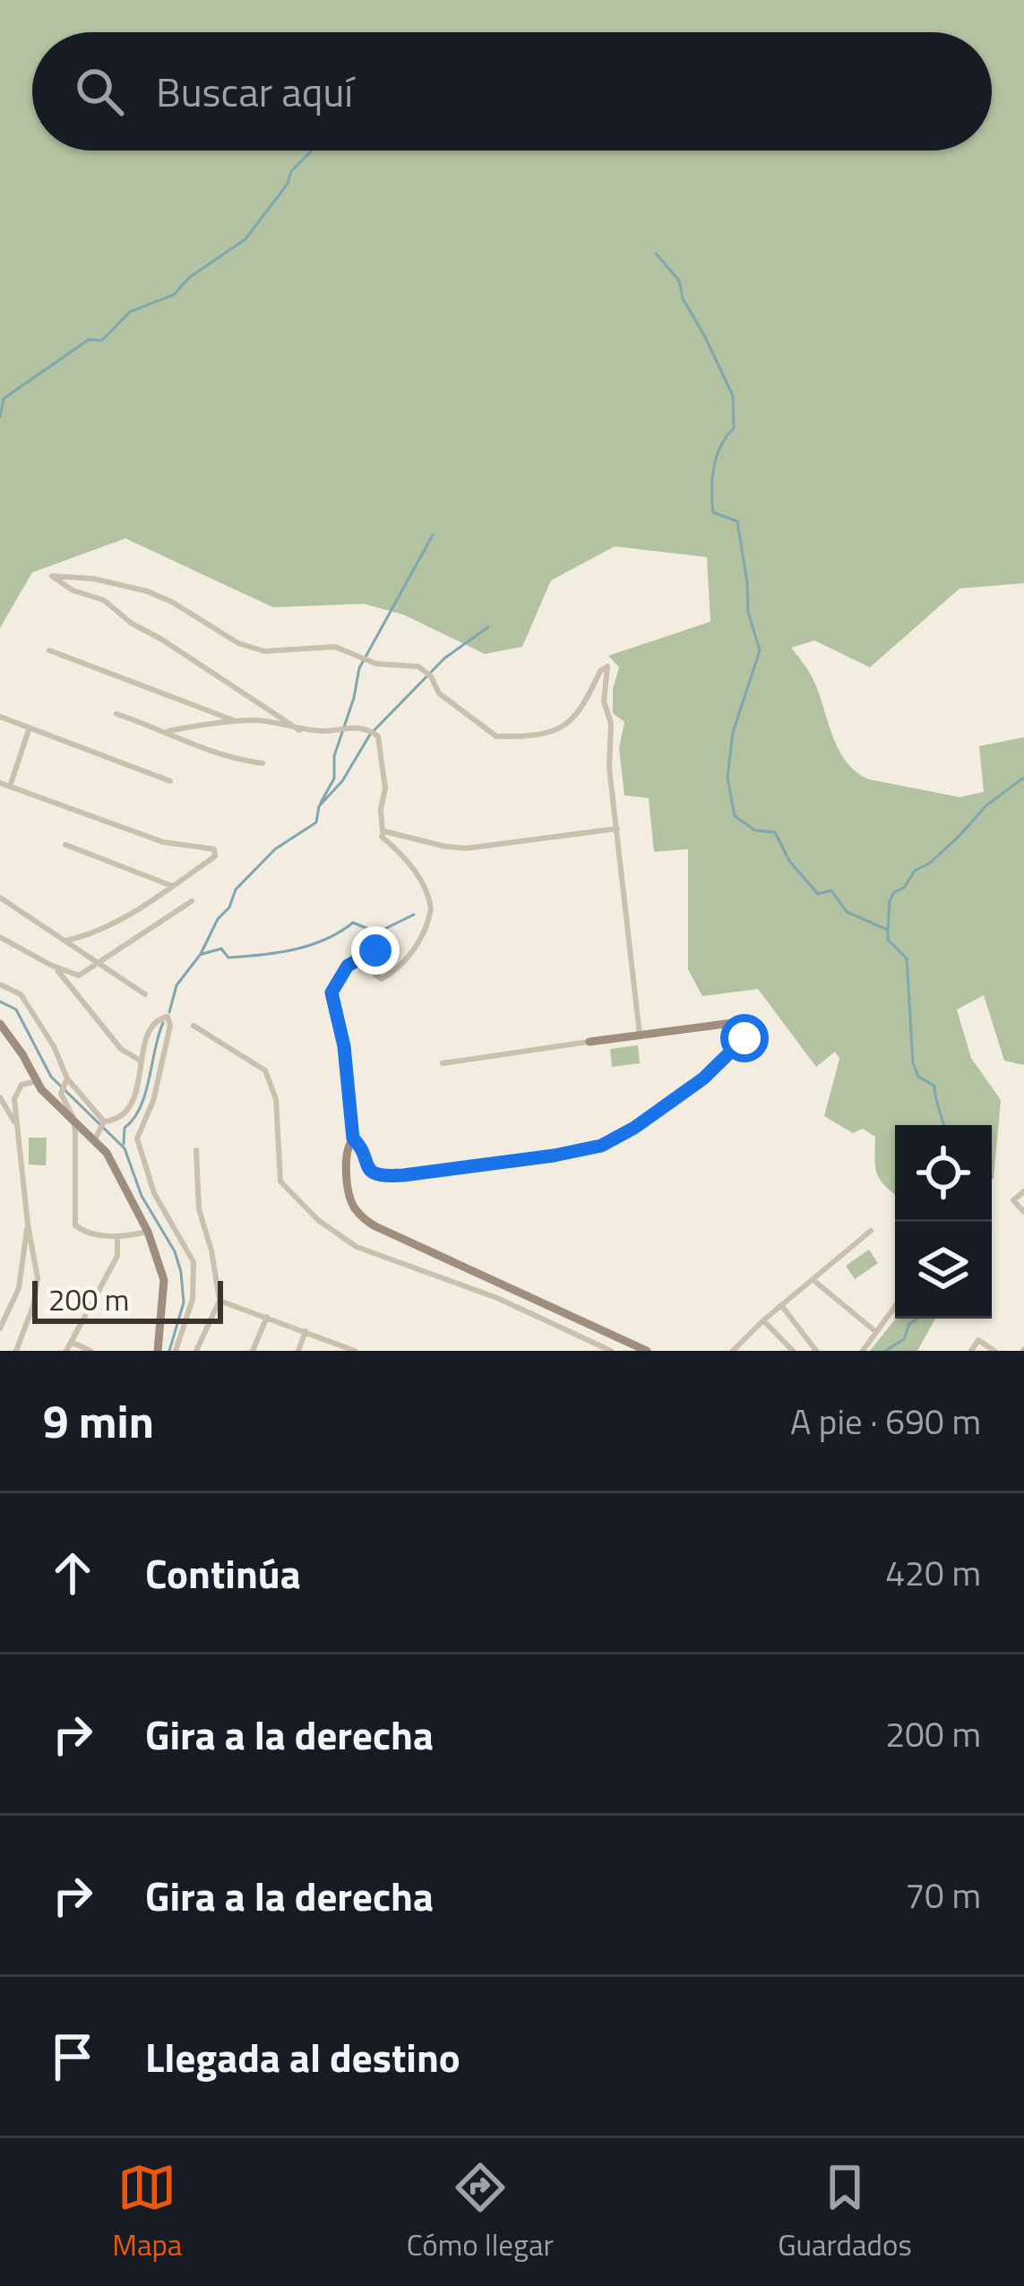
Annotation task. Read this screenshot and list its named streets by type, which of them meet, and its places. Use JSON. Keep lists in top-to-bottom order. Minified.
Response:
{"scale_bar":"200 m","page":{"search":"Buscar aquí","scale":"200 m","heading":["9 min","A pie · 690 m"],"list":[["Continúa","420 m"],["Gira a la derecha","200 m"],["Gira a la derecha","70 m"],"Llegada al destino"],"nav":["Mapa","Cómo llegar","Guardados"]}}
